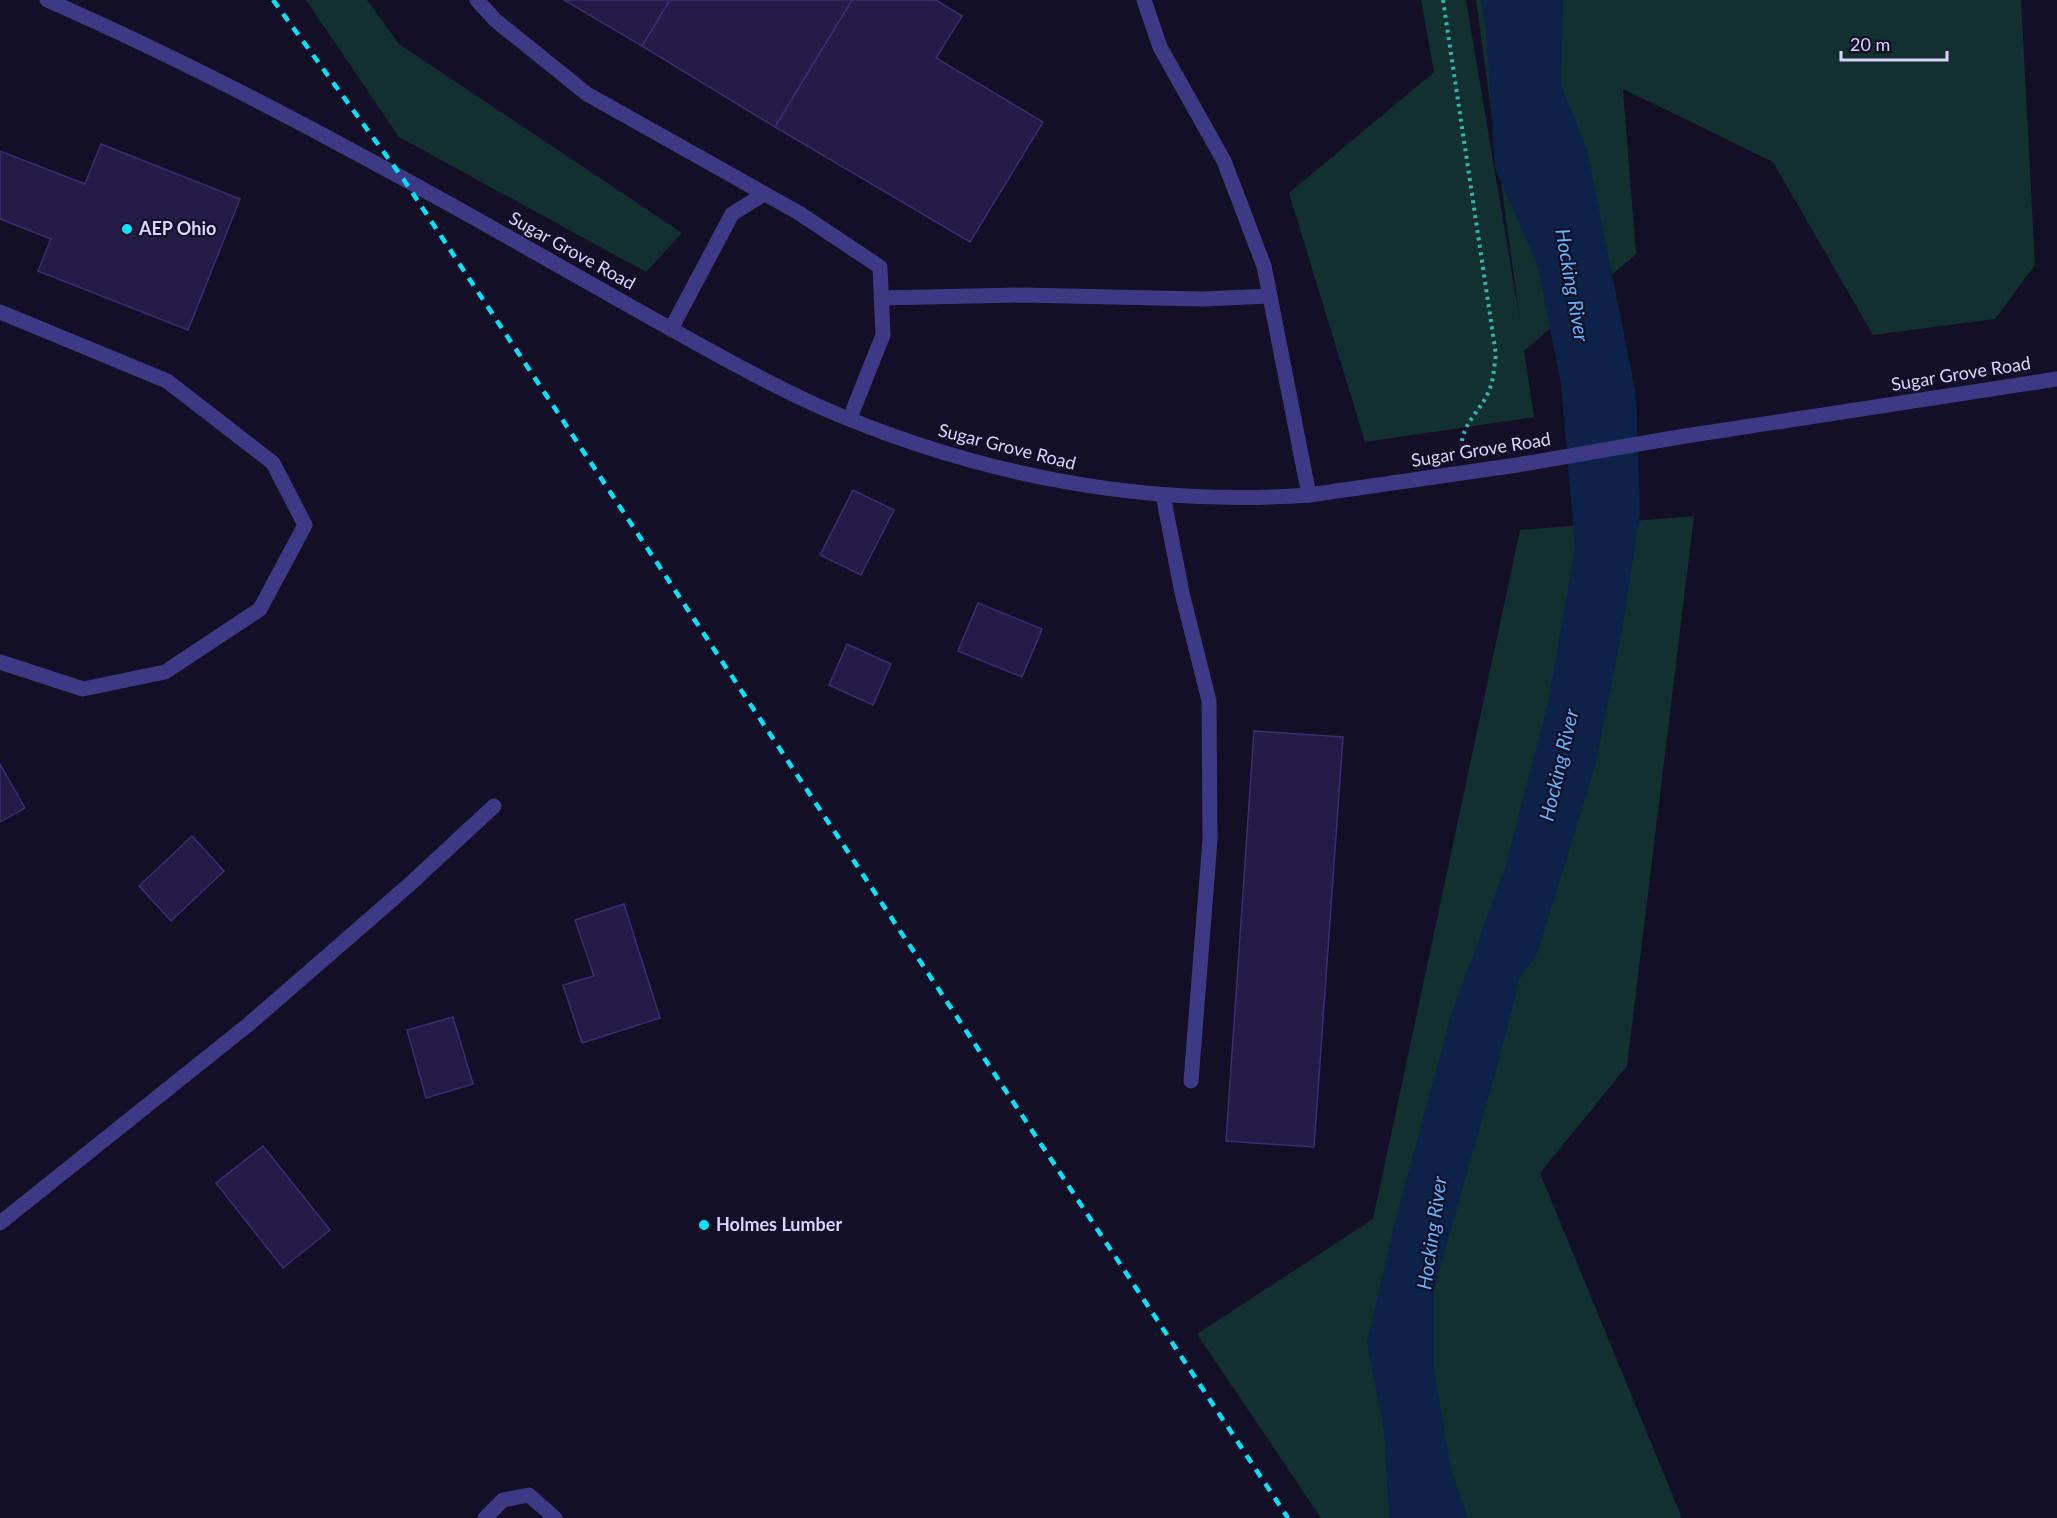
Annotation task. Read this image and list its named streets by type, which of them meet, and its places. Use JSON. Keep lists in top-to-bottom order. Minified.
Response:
{"streets":{"street":["Sugar Grove Road"]},"water":["Hocking River"],"places":["AEP Ohio","Holmes Lumber"],"scale_bar":"20 m"}
